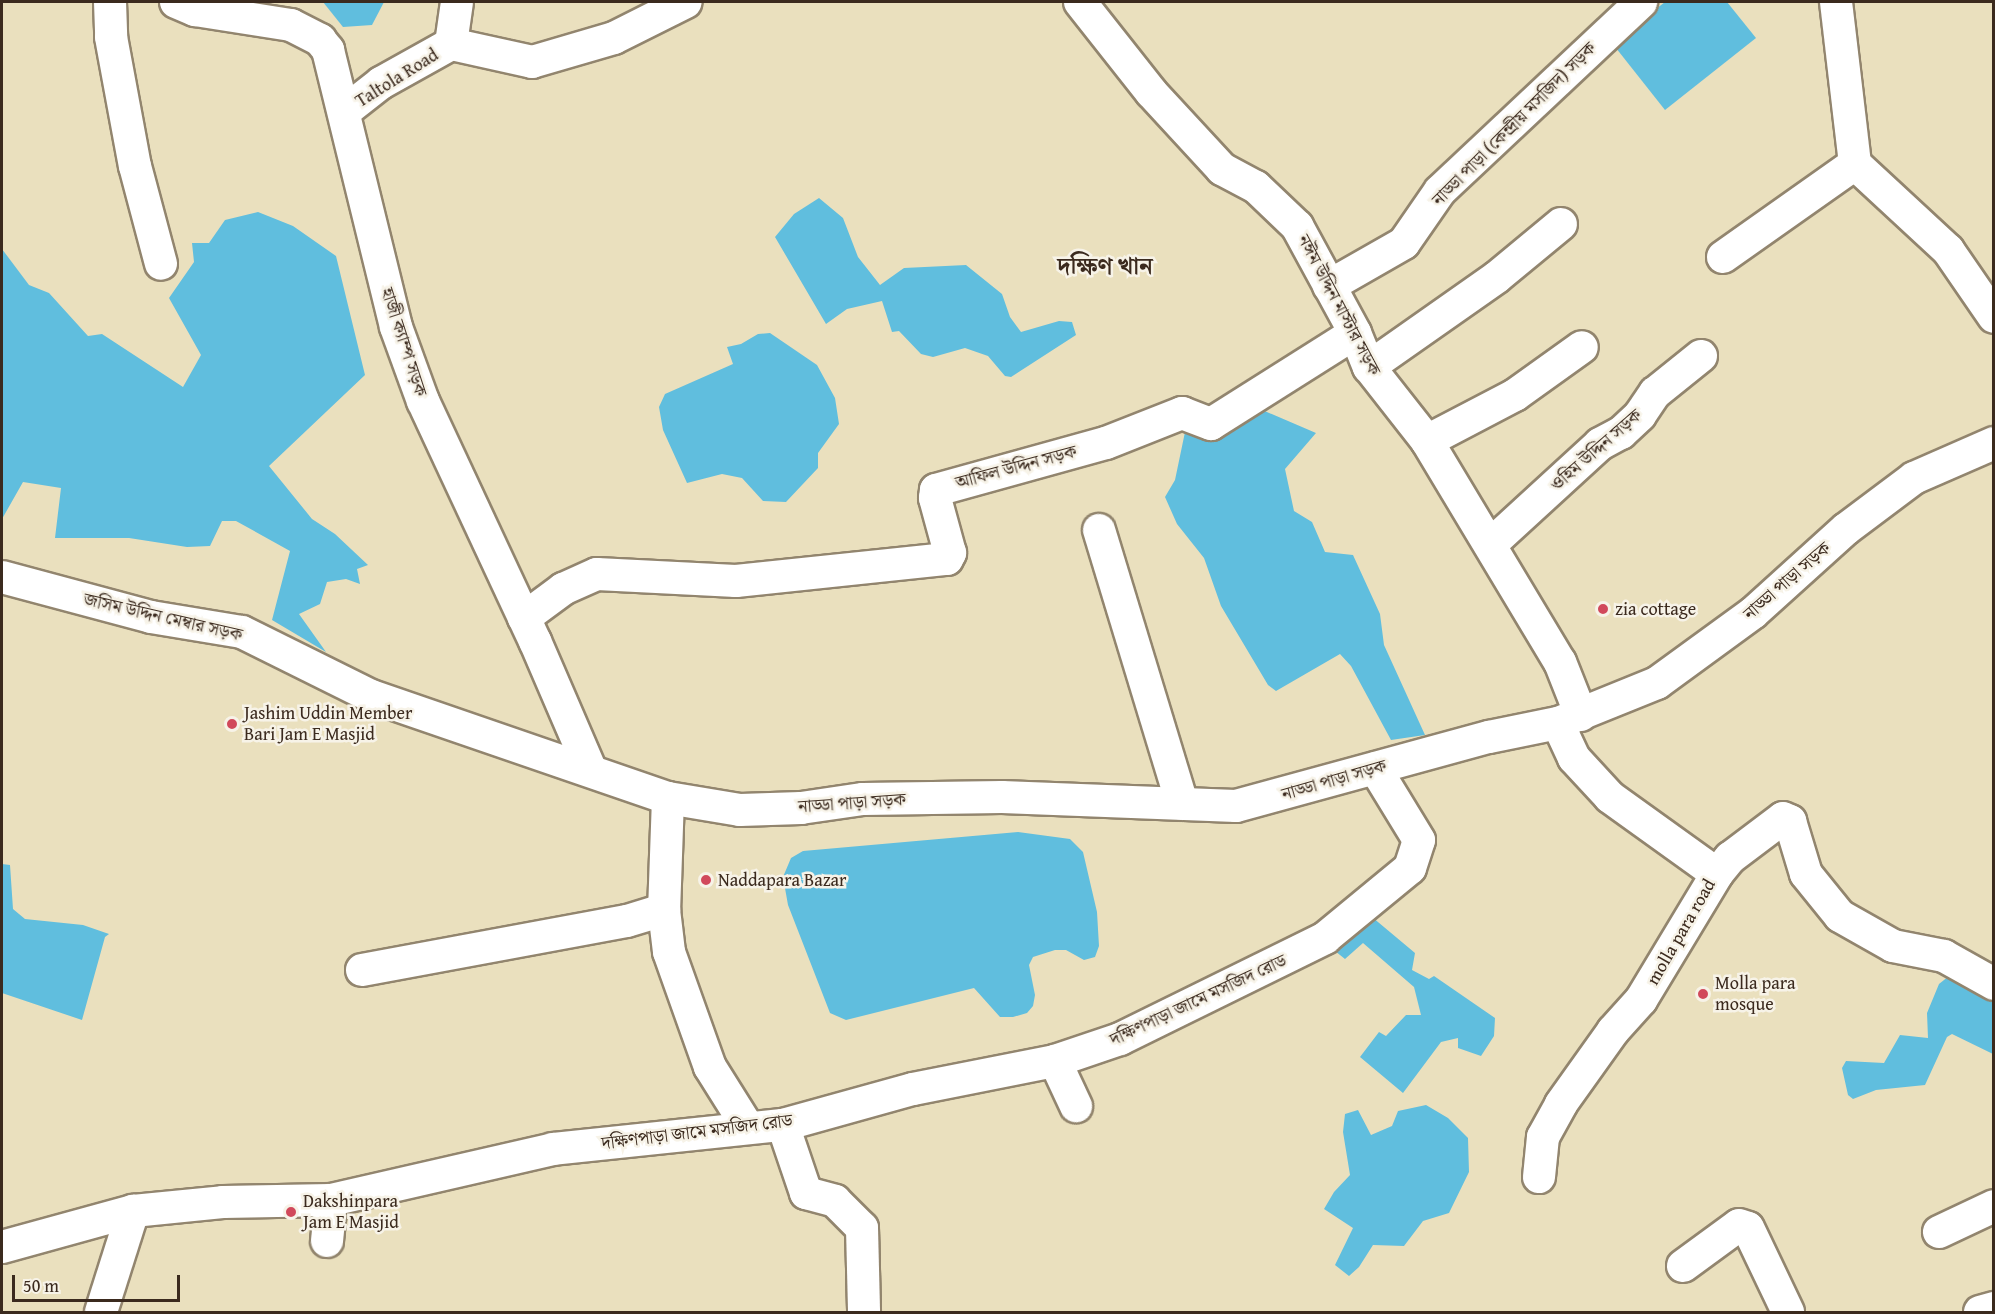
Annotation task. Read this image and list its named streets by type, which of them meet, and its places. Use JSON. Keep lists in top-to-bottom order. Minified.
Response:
{"streets":{"street":["Taltola Road","নাড্ডা পাড়া (কেন্দ্রীয় মসজিদ) সড়ক","নঈম উদ্দিন মাস্টার সড়ক","হাজী ক্যাম্প সড়ক","ওহিম উদ্দিন সড়ক","আফিল উদ্দিন সড়ক","নাড্ডা পাড়া সড়ক","জসিম উদ্দিন মেম্বার সড়ক","molla para road","দক্ষিণপাড়া জামে মসজিদ রোড"]},"crossings":[["Taltola Road","হাজী ক্যাম্প সড়ক"],["নাড্ডা পাড়া (কেন্দ্রীয় মসজিদ) সড়ক","নঈম উদ্দিন মাস্টার সড়ক"],["নঈম উদ্দিন মাস্টার সড়ক","ওহিম উদ্দিন সড়ক"],["নঈম উদ্দিন মাস্টার সড়ক","আফিল উদ্দিন সড়ক"],["নঈম উদ্দিন মাস্টার সড়ক","নাড্ডা পাড়া সড়ক"],["নঈম উদ্দিন মাস্টার সড়ক","molla para road"],["হাজী ক্যাম্প সড়ক","আফিল উদ্দিন সড়ক"],["হাজী ক্যাম্প সড়ক","নাড্ডা পাড়া সড়ক"],["হাজী ক্যাম্প সড়ক","জসিম উদ্দিন মেম্বার সড়ক"],["নাড্ডা পাড়া সড়ক","জসিম উদ্দিন মেম্বার সড়ক"],["নাড্ডা পাড়া সড়ক","molla para road"],["নাড্ডা পাড়া সড়ক","দক্ষিণপাড়া জামে মসজিদ রোড"]],"districts":["দক্ষিণ খান"],"places":["zia cottage","Jashim Uddin Member Bari Jam E Masjid","Naddapara Bazar","Molla para mosque","Dakshinpara Jam E Masjid"],"scale_bar":"50 m"}
